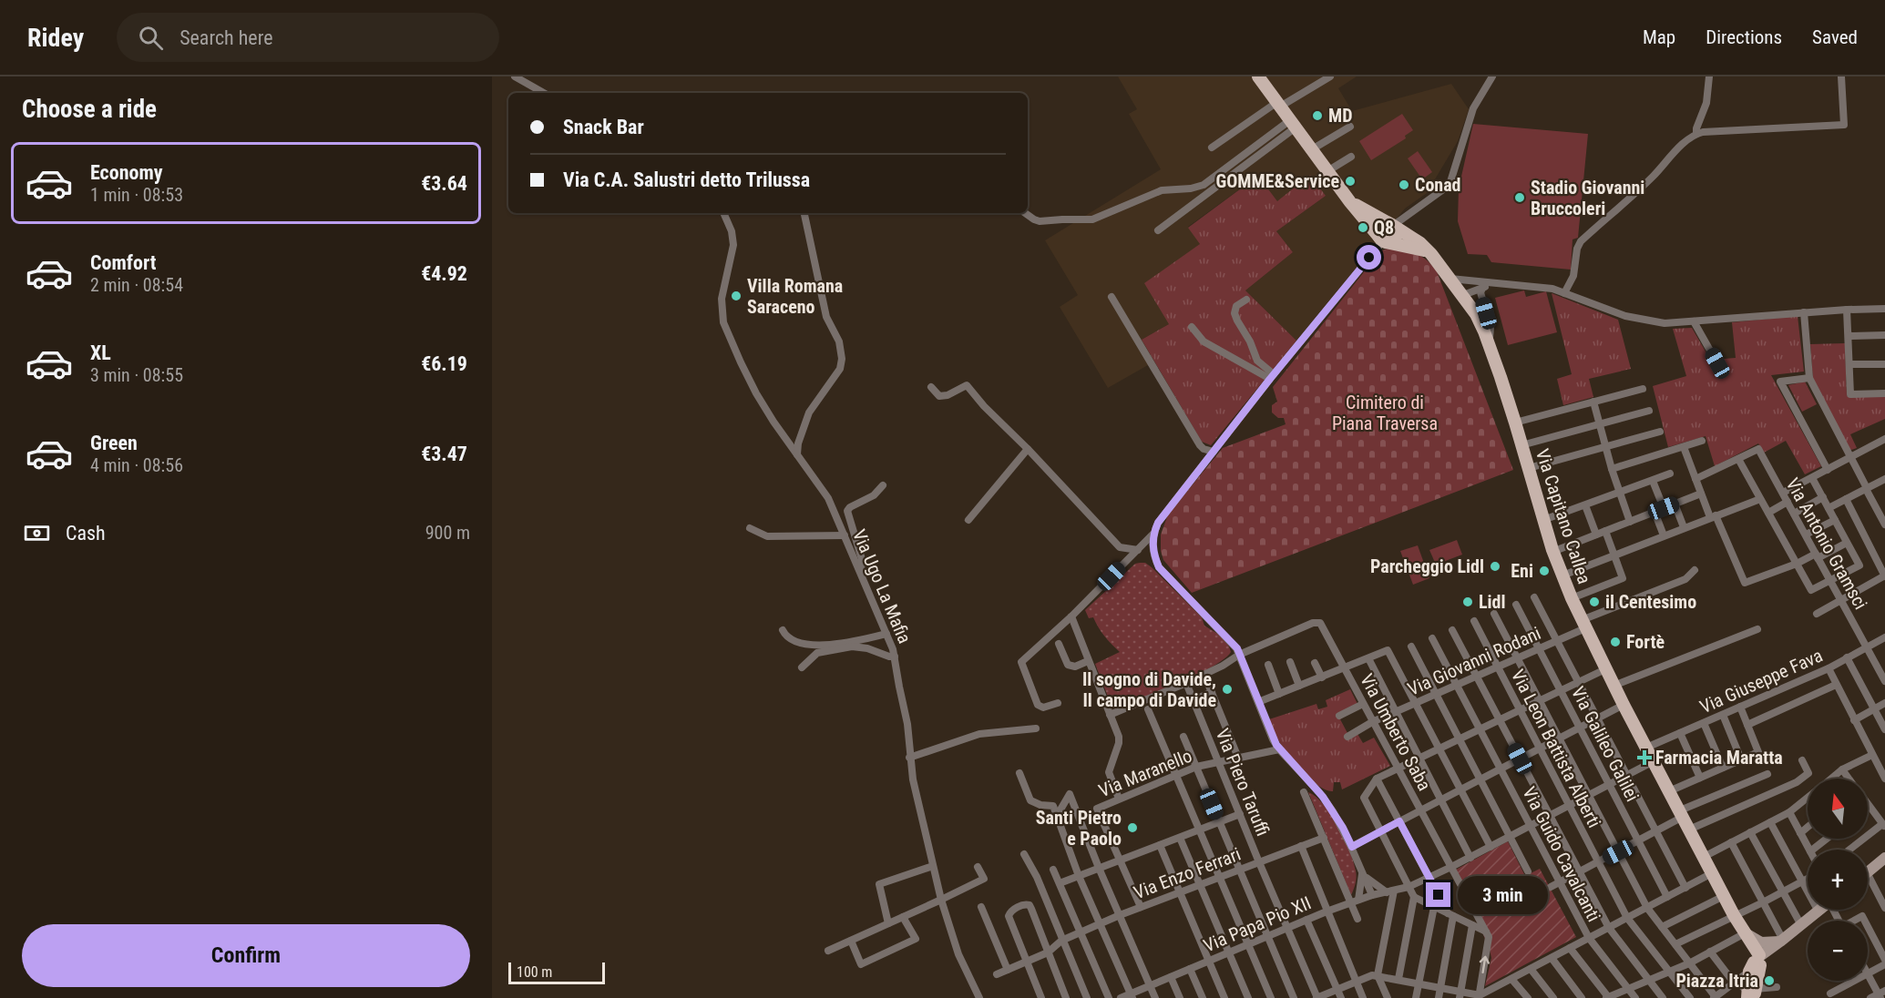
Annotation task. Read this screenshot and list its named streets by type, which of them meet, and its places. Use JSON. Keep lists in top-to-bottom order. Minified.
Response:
{"streets":{"main road":["Via Capitano Callea"],"street":["Via Antonio Gramsci","Via Ugo La Mafia","Via Giovanni Rodani","Via Giuseppe Fava","Via Umberto Saba","Via Galileo Galilei","Via Leon Battista Alberti","Via Maranello","Via Piero Taruffi","Via Guido Cavalcanti","Via Enzo Ferrari","Via Papa Pio XII"]},"crossings":[["Via Capitano Callea","Via Giovanni Rodani"],["Via Capitano Callea","Via Giuseppe Fava"],["Via Capitano Callea","Via Papa Pio XII"],["Via Antonio Gramsci","Via Giuseppe Fava"],["Via Giovanni Rodani","Via Umberto Saba"],["Via Giovanni Rodani","Via Galileo Galilei"],["Via Giovanni Rodani","Via Leon Battista Alberti"],["Via Giovanni Rodani","Via Guido Cavalcanti"],["Via Umberto Saba","Via Papa Pio XII"],["Via Galileo Galilei","Via Papa Pio XII"],["Via Leon Battista Alberti","Via Papa Pio XII"],["Via Maranello","Via Piero Taruffi"],["Via Maranello","Via Enzo Ferrari"],["Via Piero Taruffi","Via Enzo Ferrari"],["Via Piero Taruffi","Via Papa Pio XII"],["Via Guido Cavalcanti","Via Papa Pio XII"]],"parks":["Cimitero di Piana Traversa"],"places":{"other":["MD","GOMME&Service","Conad","Stadio Giovanni Bruccoleri","Q8","Villa Romana Saraceno","Parcheggio Lidl","Eni","Lidl","il Centesimo","Fortè","Il sogno di Davide, Il campo di Davide","Santi Pietro e Paolo","Piazza Itria"],"health":["Farmacia Maratta"]},"scale_bar":"100 m","north":"top","page":{"header":"Ridey","search":"Search here","nav":["Map","Directions","Saved"],"heading":"Choose a ride","banner":["Snack Bar","Via C.A. Salustri detto Trilussa"],"list":[{"name":"Economy","note":"1 min · 08:53","value":"€3.64"},{"name":"Comfort","note":"2 min · 08:54","value":"€4.92"},{"name":"XL","note":"3 min · 08:55","value":"€6.19"},{"name":"Green","note":"4 min · 08:56","value":"€3.47"}],"pay":["Cash","900 m"],"map_buttons":["+","−"],"bubble":"3 min","buttons":"Confirm","scale":"100 m"}}
